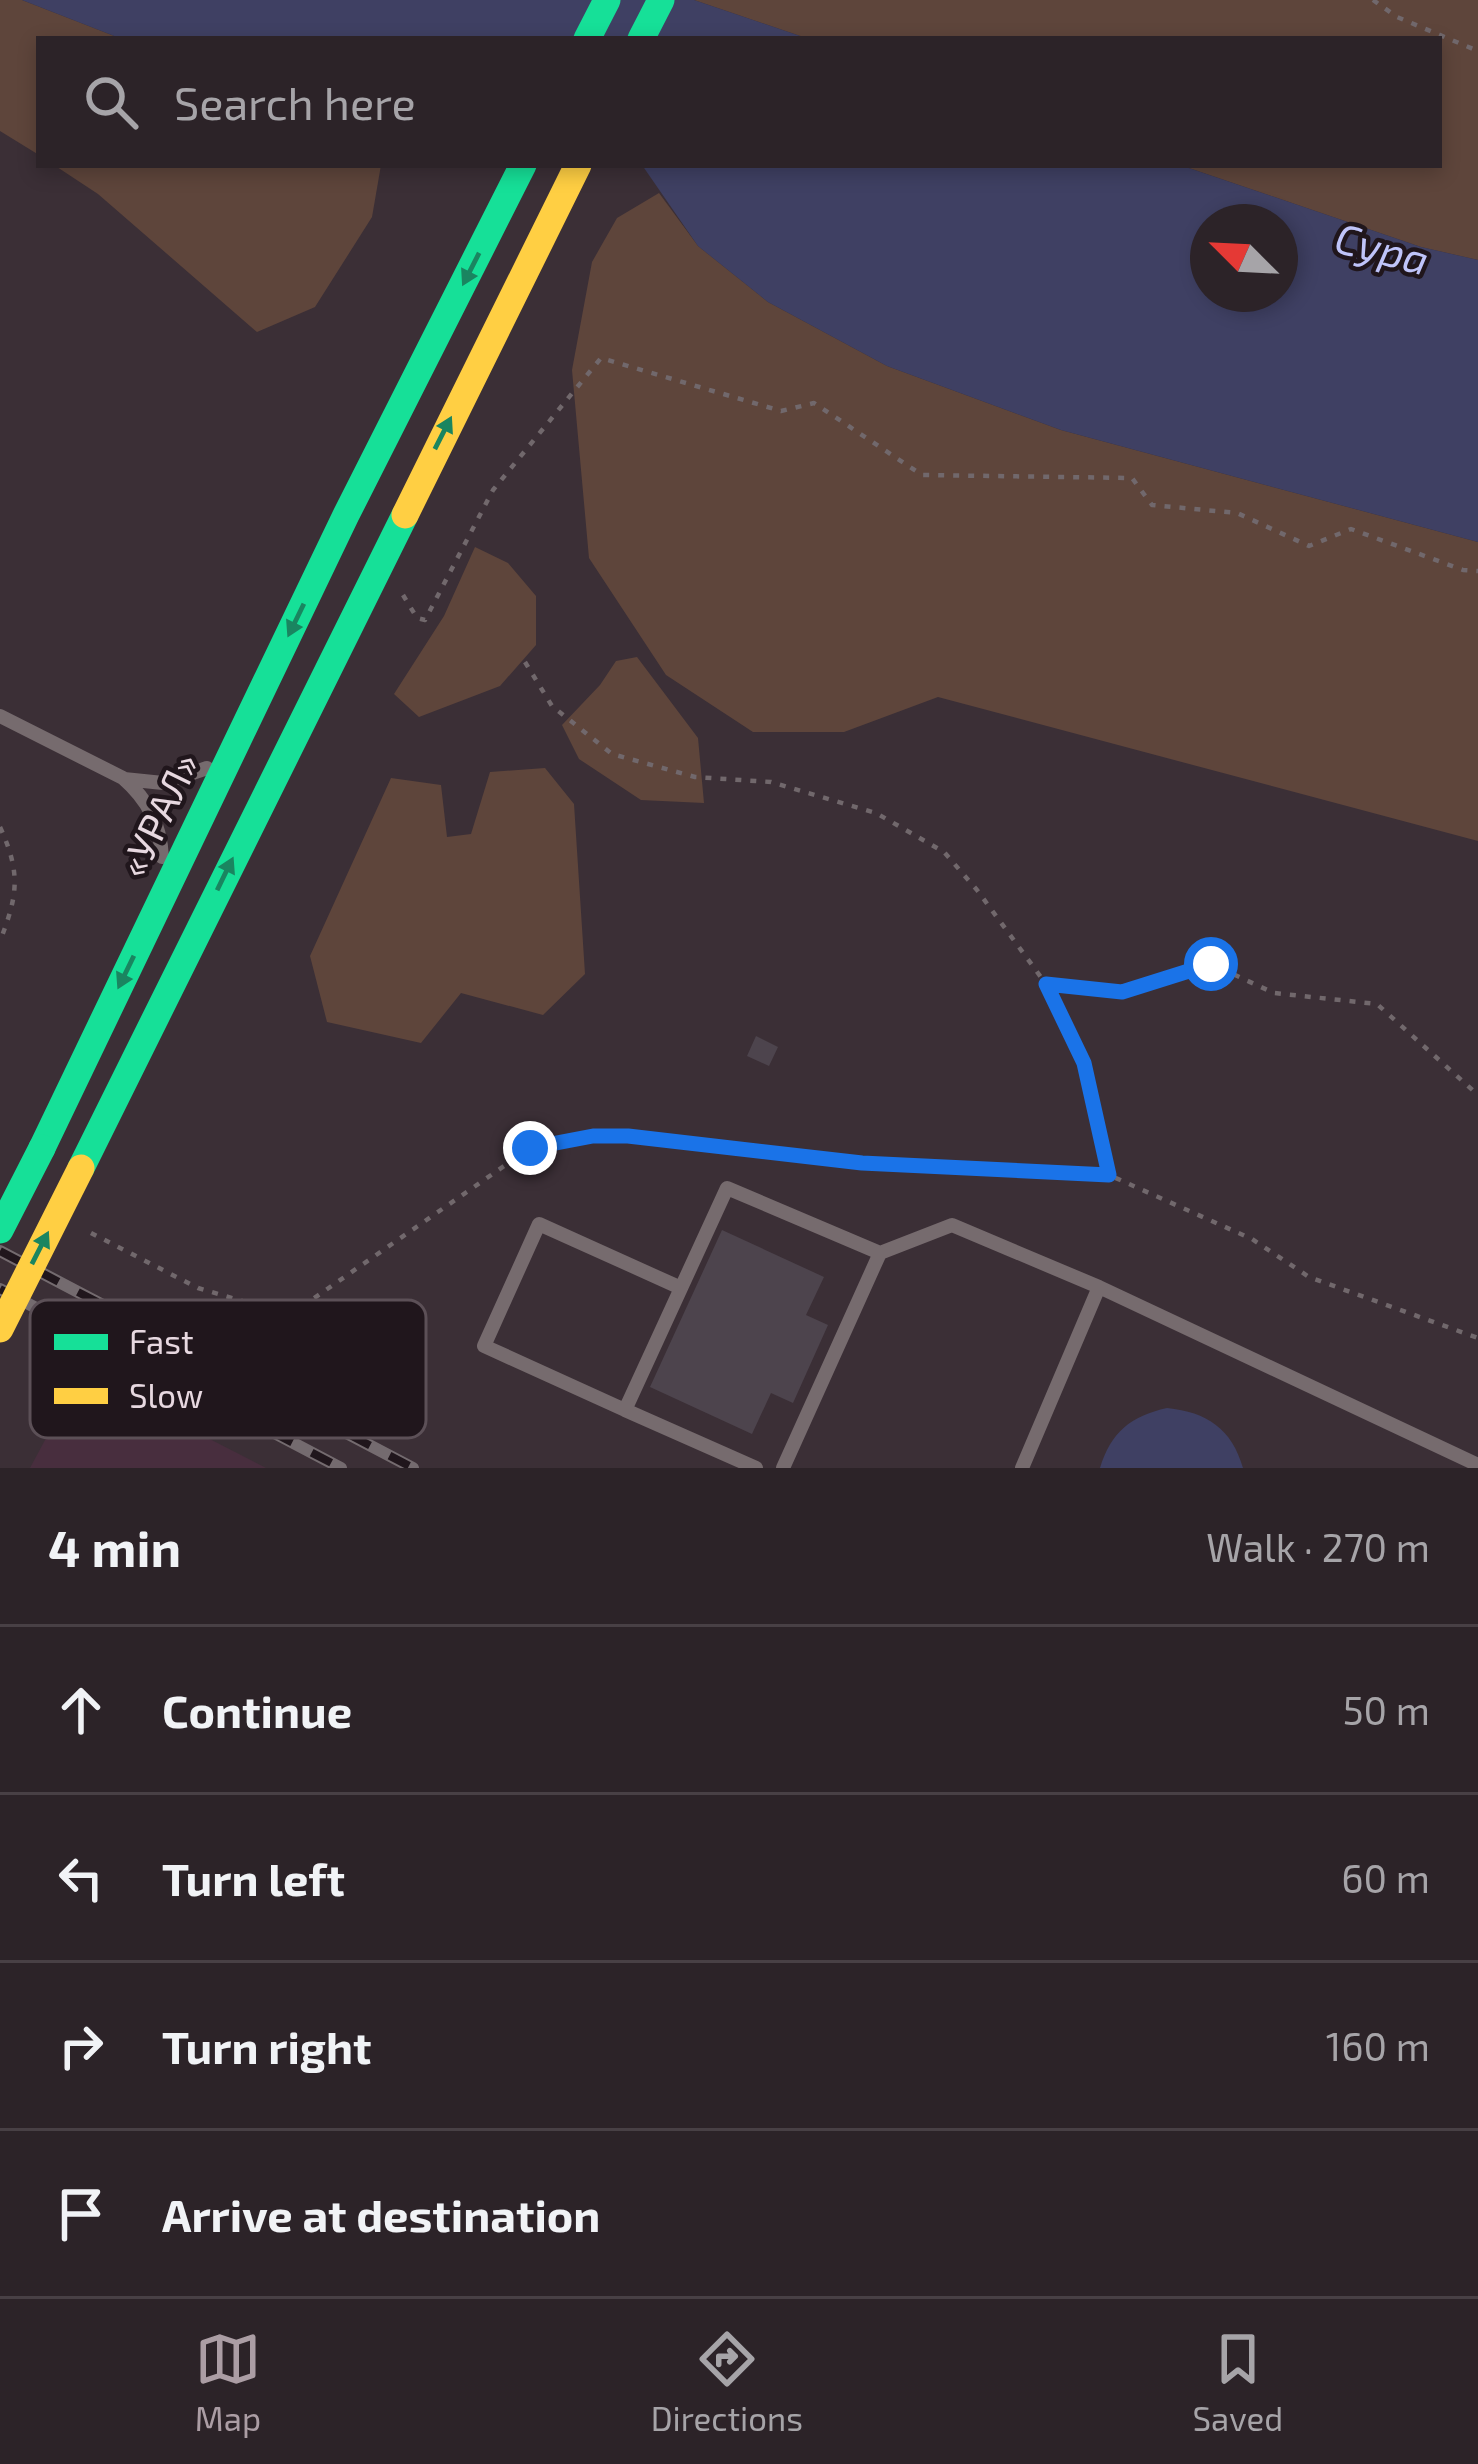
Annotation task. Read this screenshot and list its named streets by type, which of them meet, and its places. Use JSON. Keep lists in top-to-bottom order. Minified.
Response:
{"streets":{"highway":["«УРАЛ»"]},"water":["Сура"],"legend":["Fast","Slow"],"north":"top left","page":{"search":"Search here","heading":["4 min","Walk · 270 m"],"list":[["Continue","50 m"],["Turn left","60 m"],["Turn right","160 m"],"Arrive at destination"],"nav":["Map","Directions","Saved"]}}
